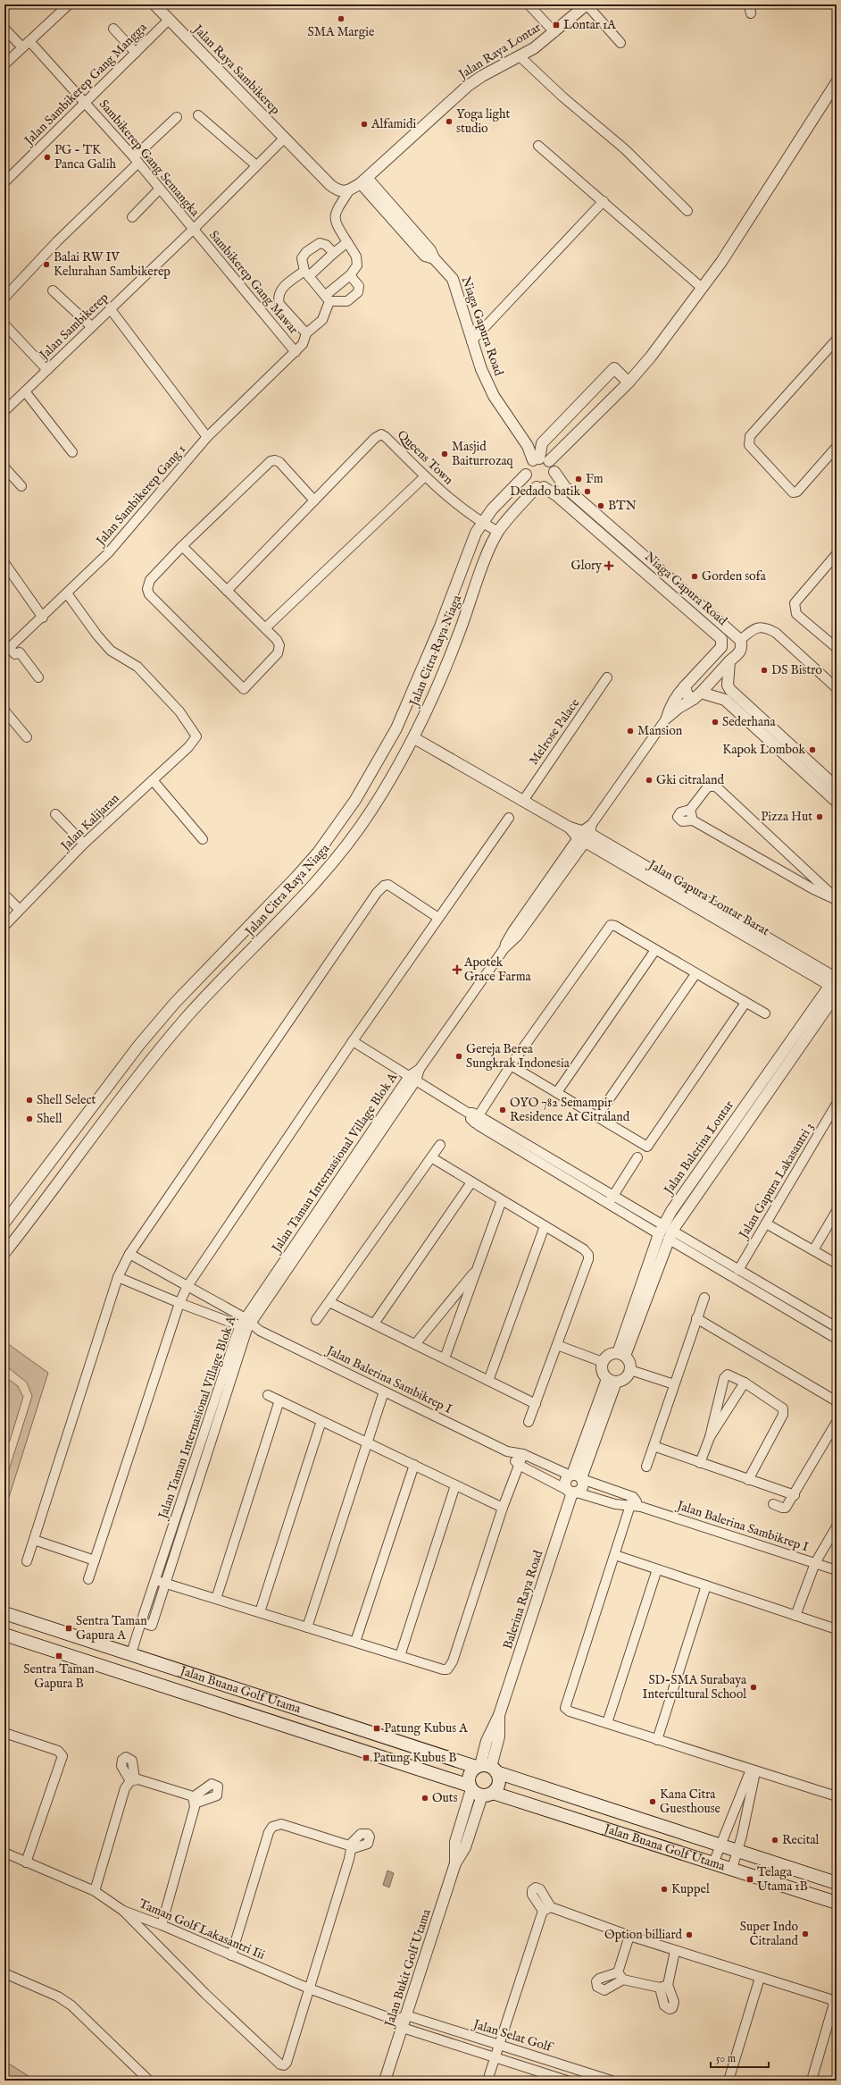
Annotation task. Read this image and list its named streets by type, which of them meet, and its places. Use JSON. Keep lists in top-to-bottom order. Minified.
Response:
{"streets":{"main road":["Jalan Buana Golf Utama"],"street":["Jalan Raya Lontar","Jalan Raya Sambikerep","Jalan Sambikerep Gang Mangga","Sambikerep Gang Semangka","Sambikerep Gang Mawar","Jalan Sambikerep","Niaga Gapura Road","Queens Town","Jalan Sambikerep Gang 1","Jalan Citra Raya Niaga","Melrose Palace","Jalan Kalijaran","Jalan Gapura Lontar Barat","Jalan Balerina Lontar","Jalan Taman Internasional Village Blok A","Jalan Gapura Lakasantri 3","Jalan Balerina Sambikrep I","Balerina Raya Road","Taman Golf Lakasantri Iii","Jalan Bukit Golf Utama","Jalan Selat Golf"]},"crossings":[["Jalan Raya Lontar","Niaga Gapura Road"],["Jalan Raya Sambikerep","Jalan Sambikerep Gang Mangga"],["Jalan Raya Sambikerep","Jalan Sambikerep"],["Jalan Sambikerep Gang Mangga","Sambikerep Gang Semangka"],["Sambikerep Gang Semangka","Sambikerep Gang Mawar"],["Sambikerep Gang Semangka","Jalan Sambikerep"],["Sambikerep Gang Mawar","Jalan Sambikerep"],["Sambikerep Gang Mawar","Jalan Sambikerep Gang 1"],["Niaga Gapura Road","Jalan Citra Raya Niaga"],["Niaga Gapura Road","Jalan Taman Internasional Village Blok A"],["Queens Town","Jalan Citra Raya Niaga"],["Jalan Sambikerep Gang 1","Jalan Kalijaran"],["Jalan Citra Raya Niaga","Jalan Gapura Lontar Barat"],["Melrose Palace","Jalan Gapura Lontar Barat"],["Jalan Gapura Lontar Barat","Jalan Balerina Lontar"],["Jalan Gapura Lontar Barat","Jalan Taman Internasional Village Blok A"],["Jalan Taman Internasional Village Blok A","Jalan Balerina Sambikrep I"],["Jalan Taman Internasional Village Blok A","Jalan Buana Golf Utama"],["Jalan Balerina Sambikrep I","Balerina Raya Road"],["Balerina Raya Road","Jalan Buana Golf Utama"],["Jalan Buana Golf Utama","Jalan Bukit Golf Utama"],["Taman Golf Lakasantri Iii","Jalan Bukit Golf Utama"],["Taman Golf Lakasantri Iii","Jalan Selat Golf"],["Jalan Bukit Golf Utama","Jalan Selat Golf"]],"places":{"other":["SMA Margie","Yoga light studio","Alfamidi","PG - TK Panca Galih","Balai RW IV Kelurahan Sambikerep","Masjid Baiturrozaq","Fm","Dedado batik","BTN","Gorden sofa","DS Bistro","Sederhana","Mansion","Kapok Lombok","Gki citraland","Pizza Hut","Gereja Berea Sungkrak Indonesia","Shell Select","OYO 782 Semampir Residence At Citraland","Shell","SD-SMA Surabaya Intercultural School","Outs","Kana Citra Guesthouse","Recital","Kuppel","Super Indo Citraland","Option billiard"],"transit":["Lontar 1A","Sentra Taman Gapura A","Sentra Taman Gapura B","Patung Kubus A","Patung Kubus B","Telaga Utama 1B"],"health":["Glory","Apotek Grace Farma"]},"scale_bar":"50 m"}
